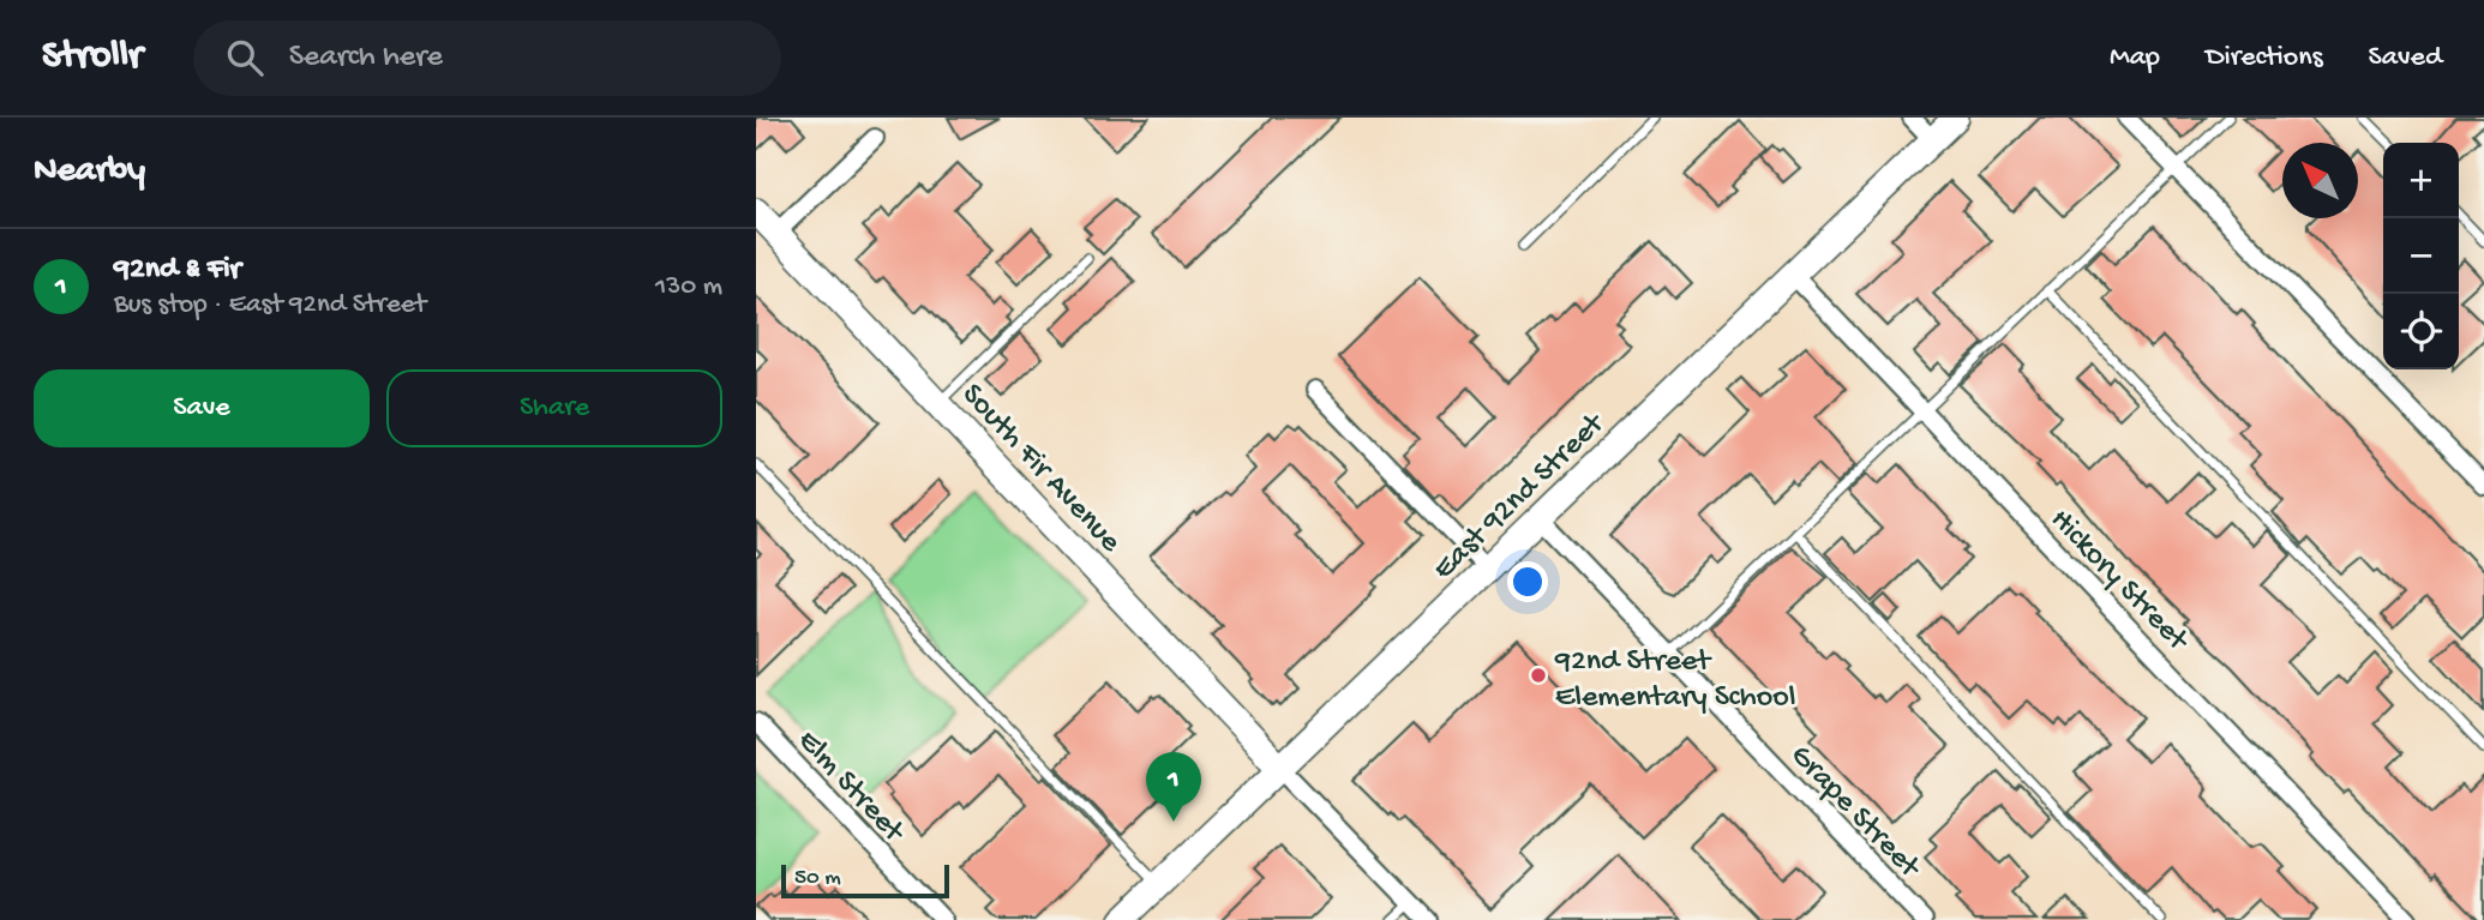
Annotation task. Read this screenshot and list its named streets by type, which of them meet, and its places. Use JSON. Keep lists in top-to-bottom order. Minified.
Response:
{"streets":{"street":["South Fir Avenue","East 92nd Street","Hickory Street","Elm Street","Grape Street"]},"crossings":[["South Fir Avenue","East 92nd Street"],["East 92nd Street","Hickory Street"],["East 92nd Street","Grape Street"]],"places":["92nd Street Elementary School"],"scale_bar":"50 m","north":"top left","page":{"header":"Strollr","search":"Search here","nav":["Map","Directions","Saved"],"heading":"Nearby","map_buttons":["+","−"],"list":[{"mark":"1","name":"92nd & Fir","note":"Bus stop · East 92nd Street","value":"130 m"}],"buttons":["Save","Share"],"pins":"1","scale":"50 m"}}
